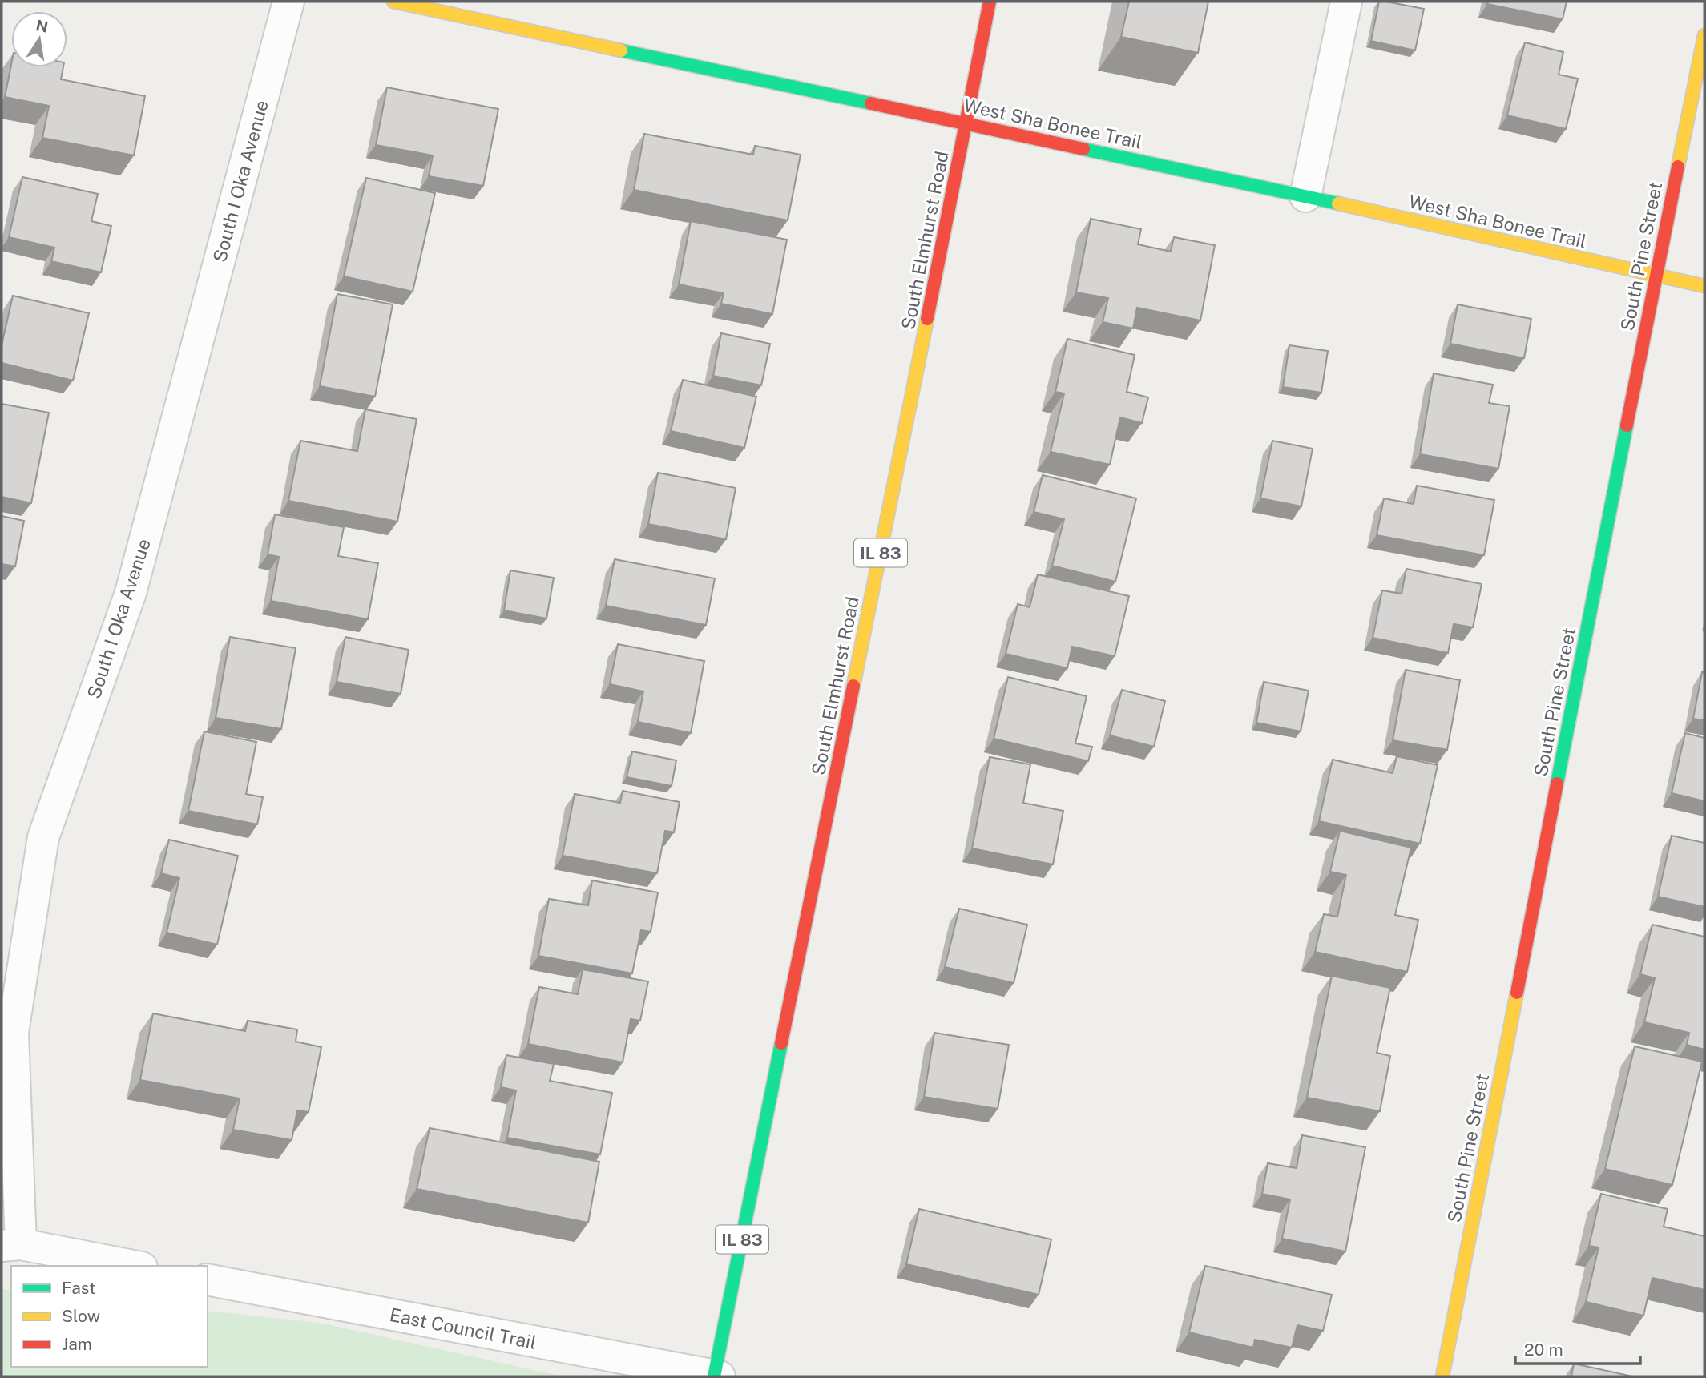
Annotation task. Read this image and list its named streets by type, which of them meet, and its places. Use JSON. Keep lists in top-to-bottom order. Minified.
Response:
{"streets":{"street":["West Sha Bonee Trail","South I Oka Avenue","South Elmhurst Road","South Pine Street","IL 83","East Council Trail"]},"crossings":[["West Sha Bonee Trail","South Elmhurst Road"],["West Sha Bonee Trail","South Pine Street"],["South Elmhurst Road","East Council Trail"]],"legend":["Fast","Slow","Jam"],"scale_bar":"20 m","north":"top"}
